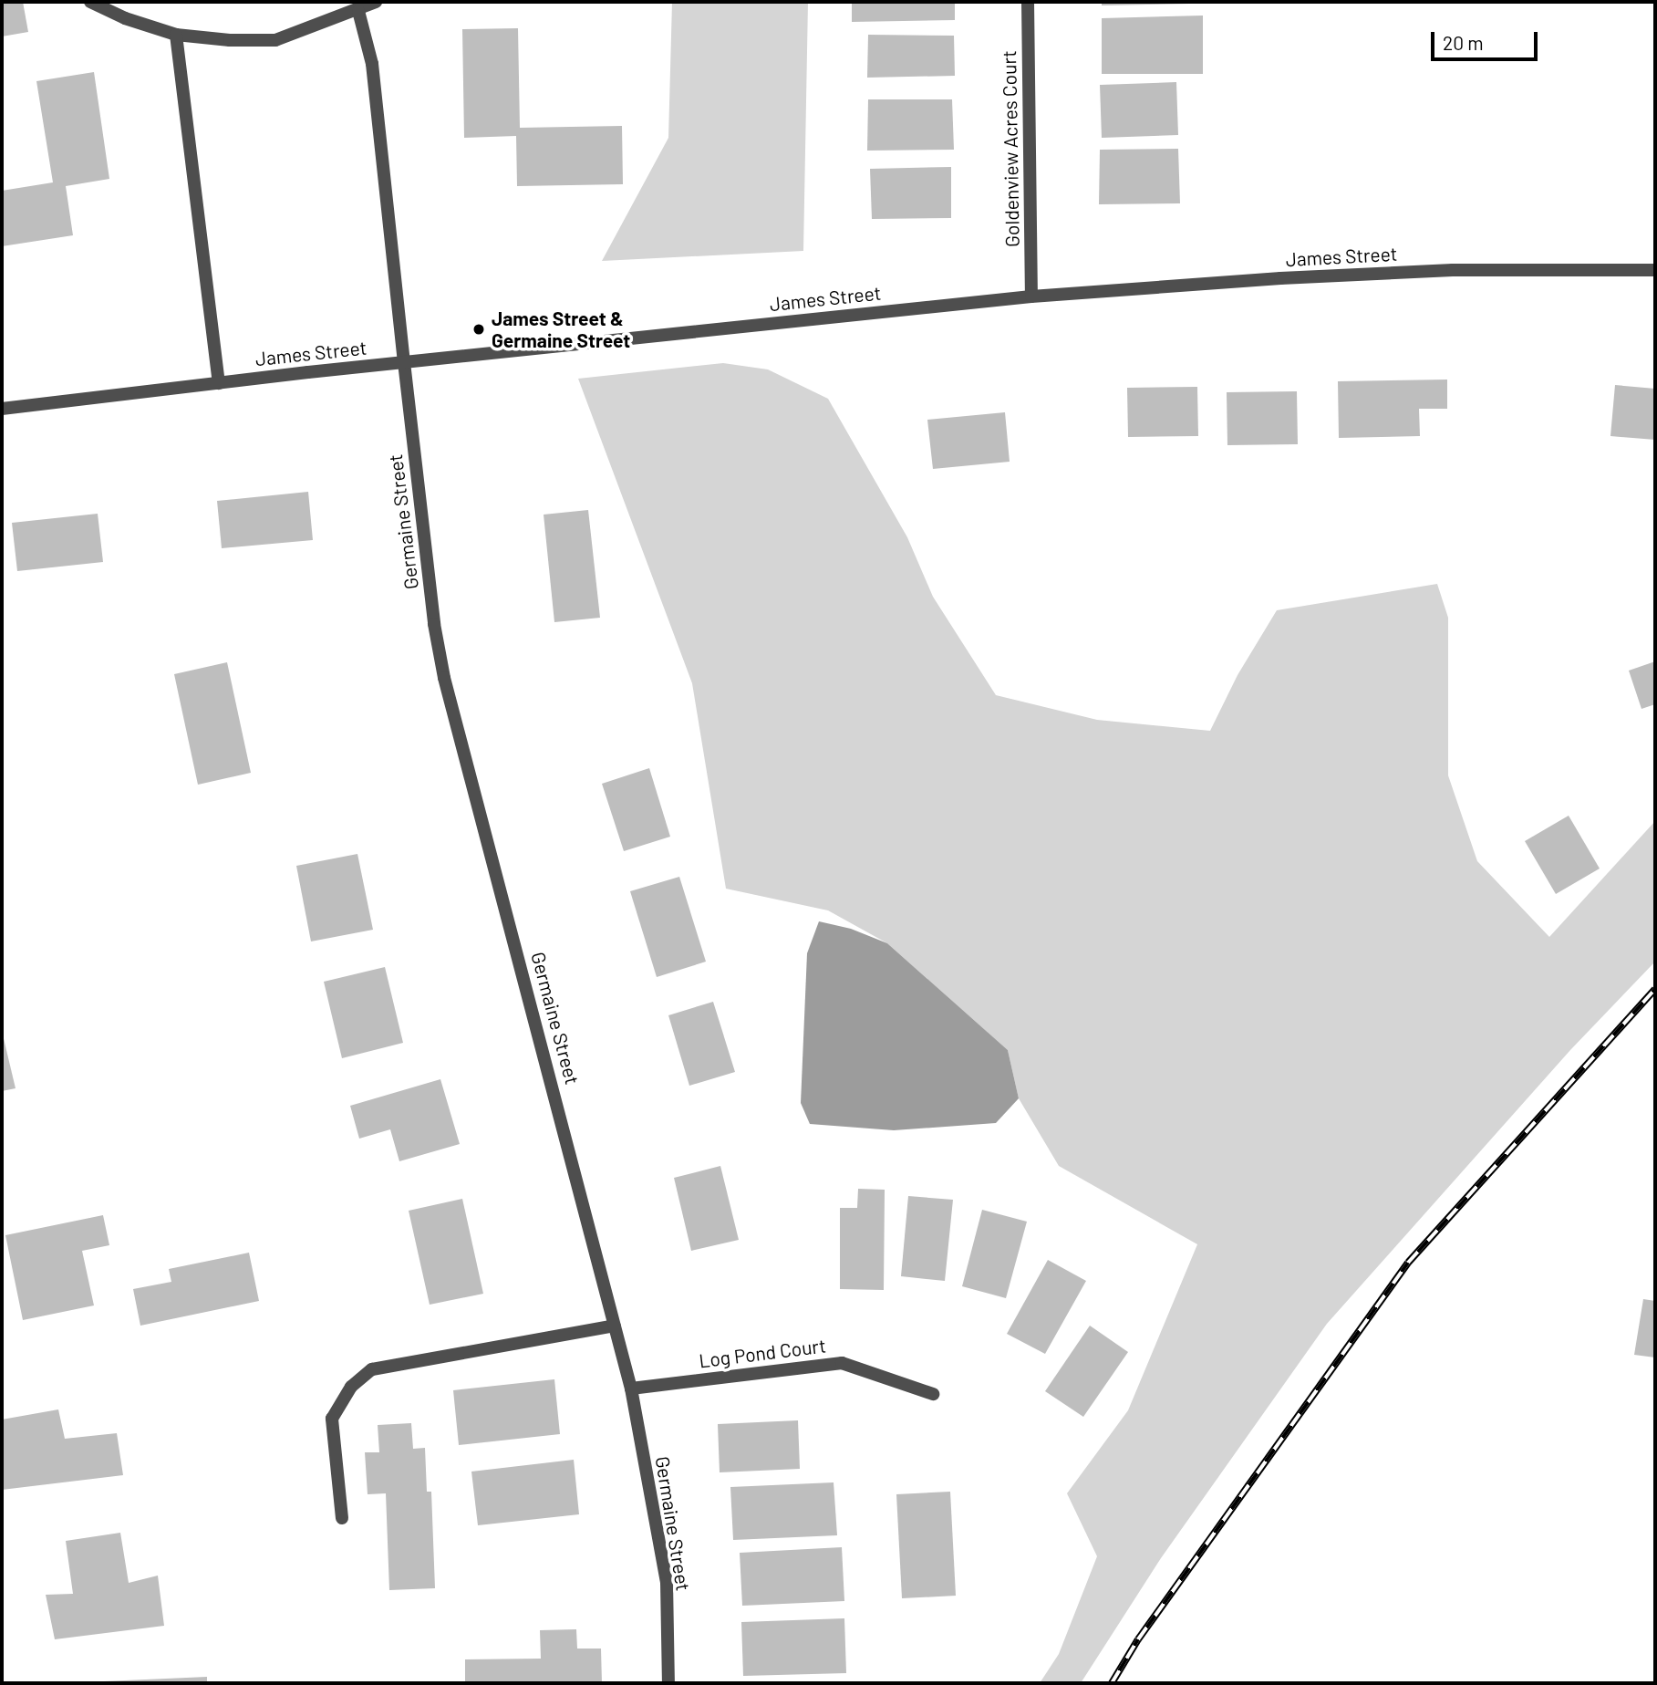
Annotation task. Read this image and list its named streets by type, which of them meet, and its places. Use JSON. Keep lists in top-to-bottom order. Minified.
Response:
{"streets":{"street":["Goldenview Acres Court","James Street","Germaine Street","Log Pond Court"]},"crossings":[["Goldenview Acres Court","James Street"],["James Street","Germaine Street"],["Germaine Street","Log Pond Court"]],"places":["James Street & Germaine Street"],"scale_bar":"20 m"}
